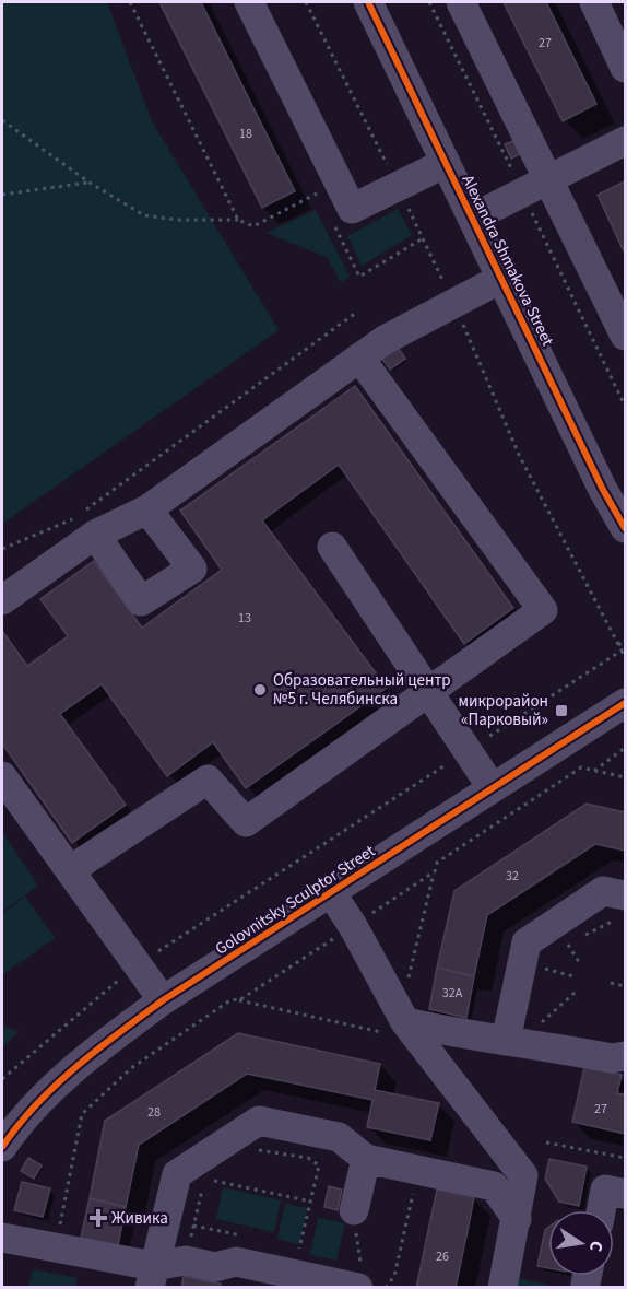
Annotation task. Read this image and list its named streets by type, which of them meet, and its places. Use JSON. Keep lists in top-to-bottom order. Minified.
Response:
{"streets":{"street":["Alexandra Shmakova Street","Golovnitsky Sculptor Street"]},"places":{"other":["Образовательный центр №5 г. Челябинска"],"transit":["микрорайон «Парковый»"],"health":["Живика"]},"house_numbers":["27","18","13","32","32А","27","28","26"],"north":"right"}
